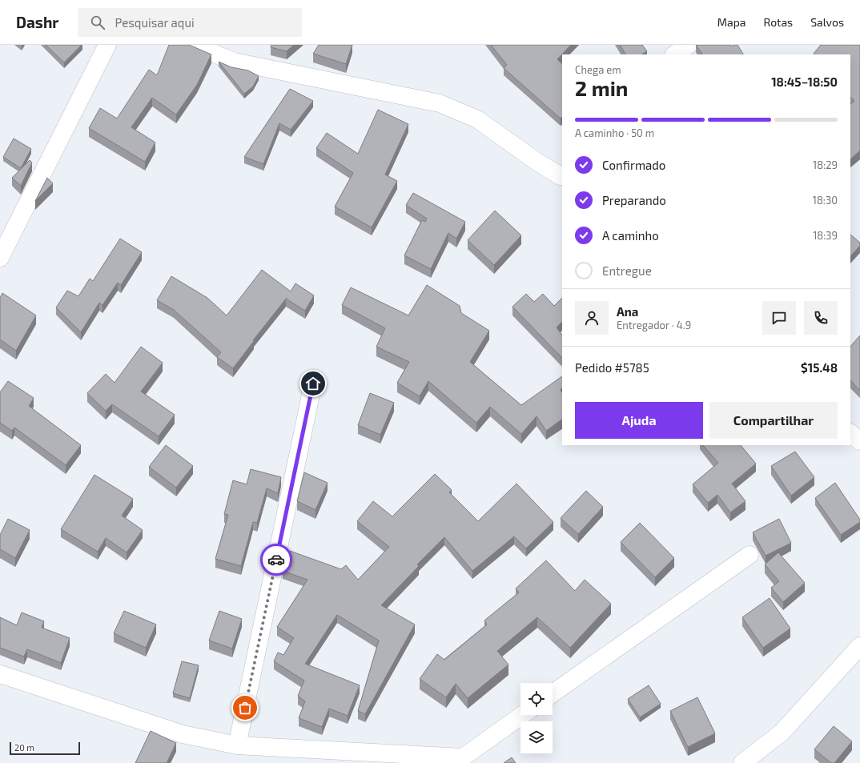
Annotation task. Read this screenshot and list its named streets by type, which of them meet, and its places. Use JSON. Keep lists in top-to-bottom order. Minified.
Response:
{"scale_bar":"20 m","page":{"header":"Dashr","search":"Pesquisar aqui","nav":["Mapa","Rotas","Salvos"],"heading":["2 min","Chega em","18:45–18:50"],"panel":["Ana","Entregador · 4.9","Pedido #5785","$15.48"],"bar":"A caminho · 50 m","list":[["Confirmado","18:29"],["Preparando","18:30"],["A caminho","18:39"],"Entregue"],"buttons":["Ajuda","Compartilhar"],"scale":"20 m"}}
